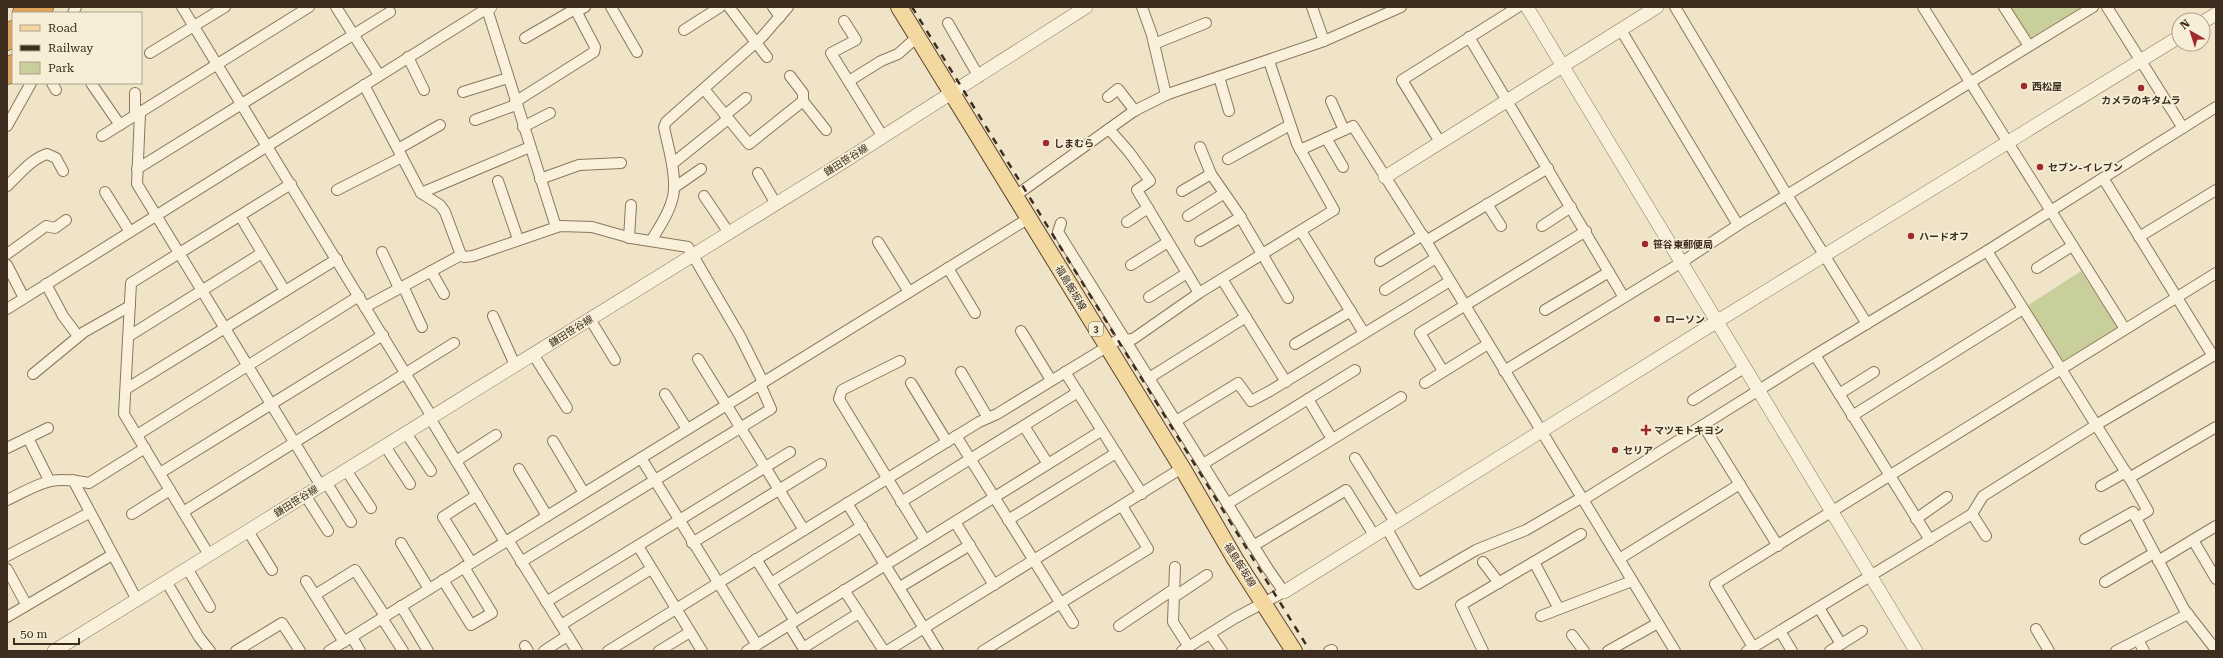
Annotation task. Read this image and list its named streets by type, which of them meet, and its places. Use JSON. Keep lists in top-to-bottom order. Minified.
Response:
{"streets":{"main road":["福島飯坂線","3"],"street":["鎌田笹谷線"]},"crossings":[["鎌田笹谷線","福島飯坂線"]],"places":{"other":["西松屋","カメラのキタムラ","しまむら","セブン-イレブン","ハードオフ","笹谷東郵便局","ローソン","セリア"],"health":["マツモトキヨシ"]},"legend":["Road","Railway","Park"],"scale_bar":"50 m","north":"top left"}
